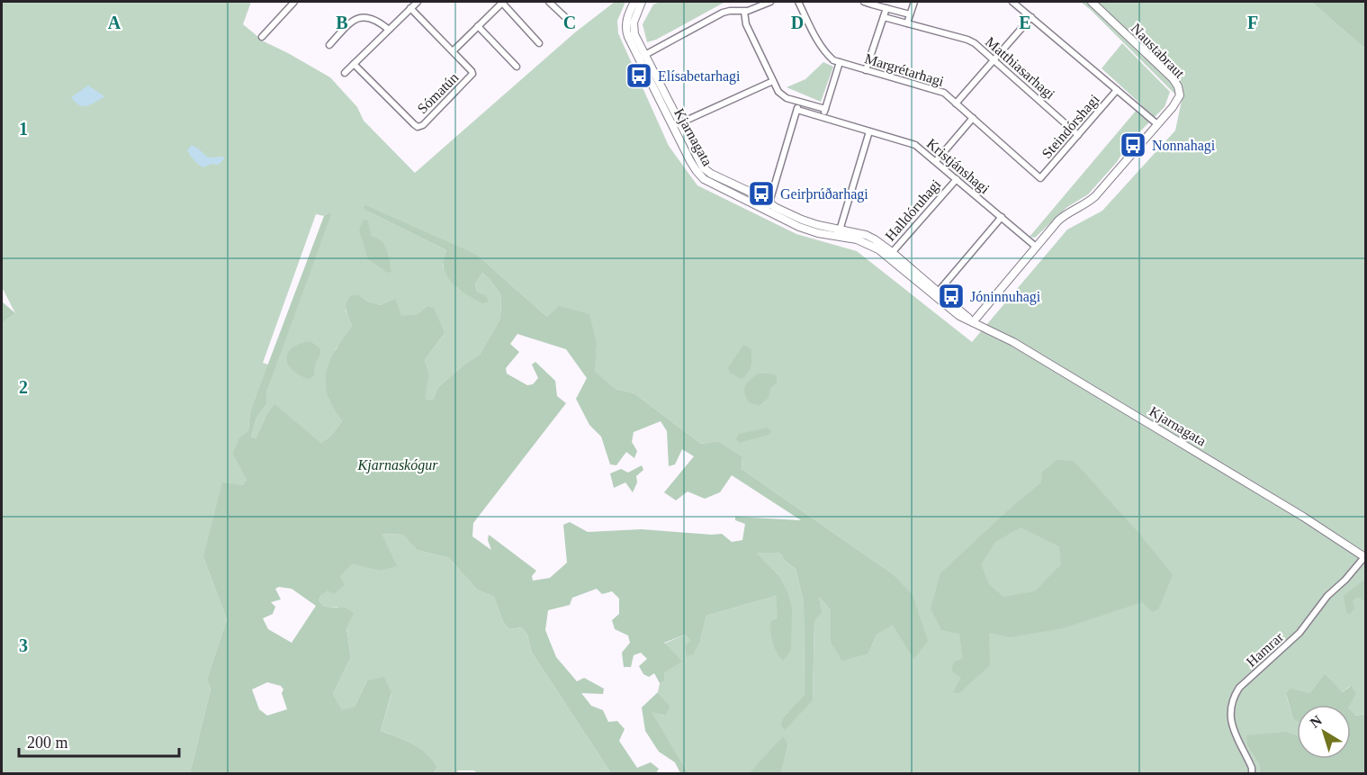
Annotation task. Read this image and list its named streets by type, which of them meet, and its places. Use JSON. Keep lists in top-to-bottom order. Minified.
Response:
{"streets":{"street":["Naustabraut","Matthiasarhagi","Margrétarhagi","Sómatún","Steindórshagi","Kjarnagata","Kristjánshagi","Halldóruhagi","Hamrar"]},"crossings":[["Matthiasarhagi","Steindórshagi"],["Margrétarhagi","Steindórshagi"],["Margrétarhagi","Halldóruhagi"],["Kjarnagata","Halldóruhagi"],["Kjarnagata","Hamrar"],["Kristjánshagi","Halldóruhagi"]],"parks":["Kjarnaskógur"],"places":{"bus stop":["Elísabetarhagi","Nonnahagi","Geirþrúðarhagi","Jóninnuhagi"]},"scale_bar":"200 m","north":"top left","grid":{"columns":["A","B","C","D","E","F"],"rows":["1","2","3"]}}
